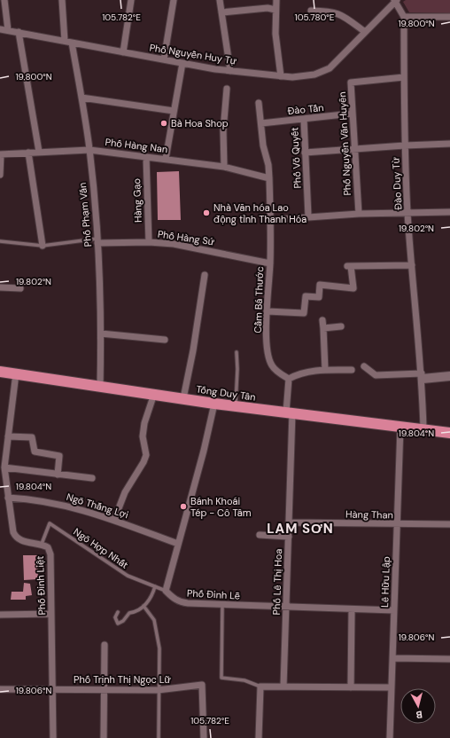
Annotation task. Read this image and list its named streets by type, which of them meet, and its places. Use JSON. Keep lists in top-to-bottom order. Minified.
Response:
{"streets":{"highway":["Tống Duy Tân"],"street":["Phố Nguyễn Huy Tự","Đào Tấn","Phố Nguyễn Văn Huyên","Phố Hàng Nan","Phố Võ Quyết","Đào Duy Từ","Hàng Gạo","Phố Phạm Vấn","Phố Hàng Sứ","Cầm Bá Thước","Ngõ Thắng Lợi","Hàng Than","Phố Lê Thị Hoa","Lê Hữu Lập","Phố Đinh Liệt","Phố Đinh Lễ","Phố Trịnh Thị Ngọc Lữ"],"lane":["Ngõ Hợp Nhất"]},"crossings":[["Phố Nguyễn Huy Tự","Phố Phạm Vấn"],["Đào Tấn","Phố Nguyễn Văn Huyên"],["Đào Tấn","Phố Võ Quyết"],["Đào Tấn","Cầm Bá Thước"],["Phố Nguyễn Văn Huyên","Đào Duy Từ"],["Phố Hàng Nan","Hàng Gạo"],["Phố Hàng Nan","Phố Phạm Vấn"],["Phố Hàng Nan","Cầm Bá Thước"],["Đào Duy Từ","Tống Duy Tân"],["Hàng Gạo","Phố Hàng Sứ"],["Phố Phạm Vấn","Phố Hàng Sứ"],["Phố Phạm Vấn","Tống Duy Tân"],["Phố Hàng Sứ","Cầm Bá Thước"],["Tống Duy Tân","Phố Lê Thị Hoa"],["Tống Duy Tân","Lê Hữu Lập"],["Tống Duy Tân","Phố Đinh Liệt"],["Ngõ Thắng Lợi","Phố Đinh Liệt"],["Hàng Than","Phố Lê Thị Hoa"],["Hàng Than","Lê Hữu Lập"],["Ngõ Hợp Nhất","Phố Đinh Liệt"],["Ngõ Hợp Nhất","Phố Đinh Lễ"],["Phố Lê Thị Hoa","Phố Đinh Lễ"],["Lê Hữu Lập","Phố Đinh Lễ"],["Phố Đinh Liệt","Phố Trịnh Thị Ngọc Lữ"]],"districts":["LAM SƠN"],"places":["Bà Hoa Shop","Nhà Văn hóa Lao động tỉnh Thanh Hóa","Bánh Khoái Tép - Cô Tâm"],"north":"bottom","coordinates":["105.782°E","105.780°E","19.800°N","19.802°N","19.804°N","19.806°N"]}
